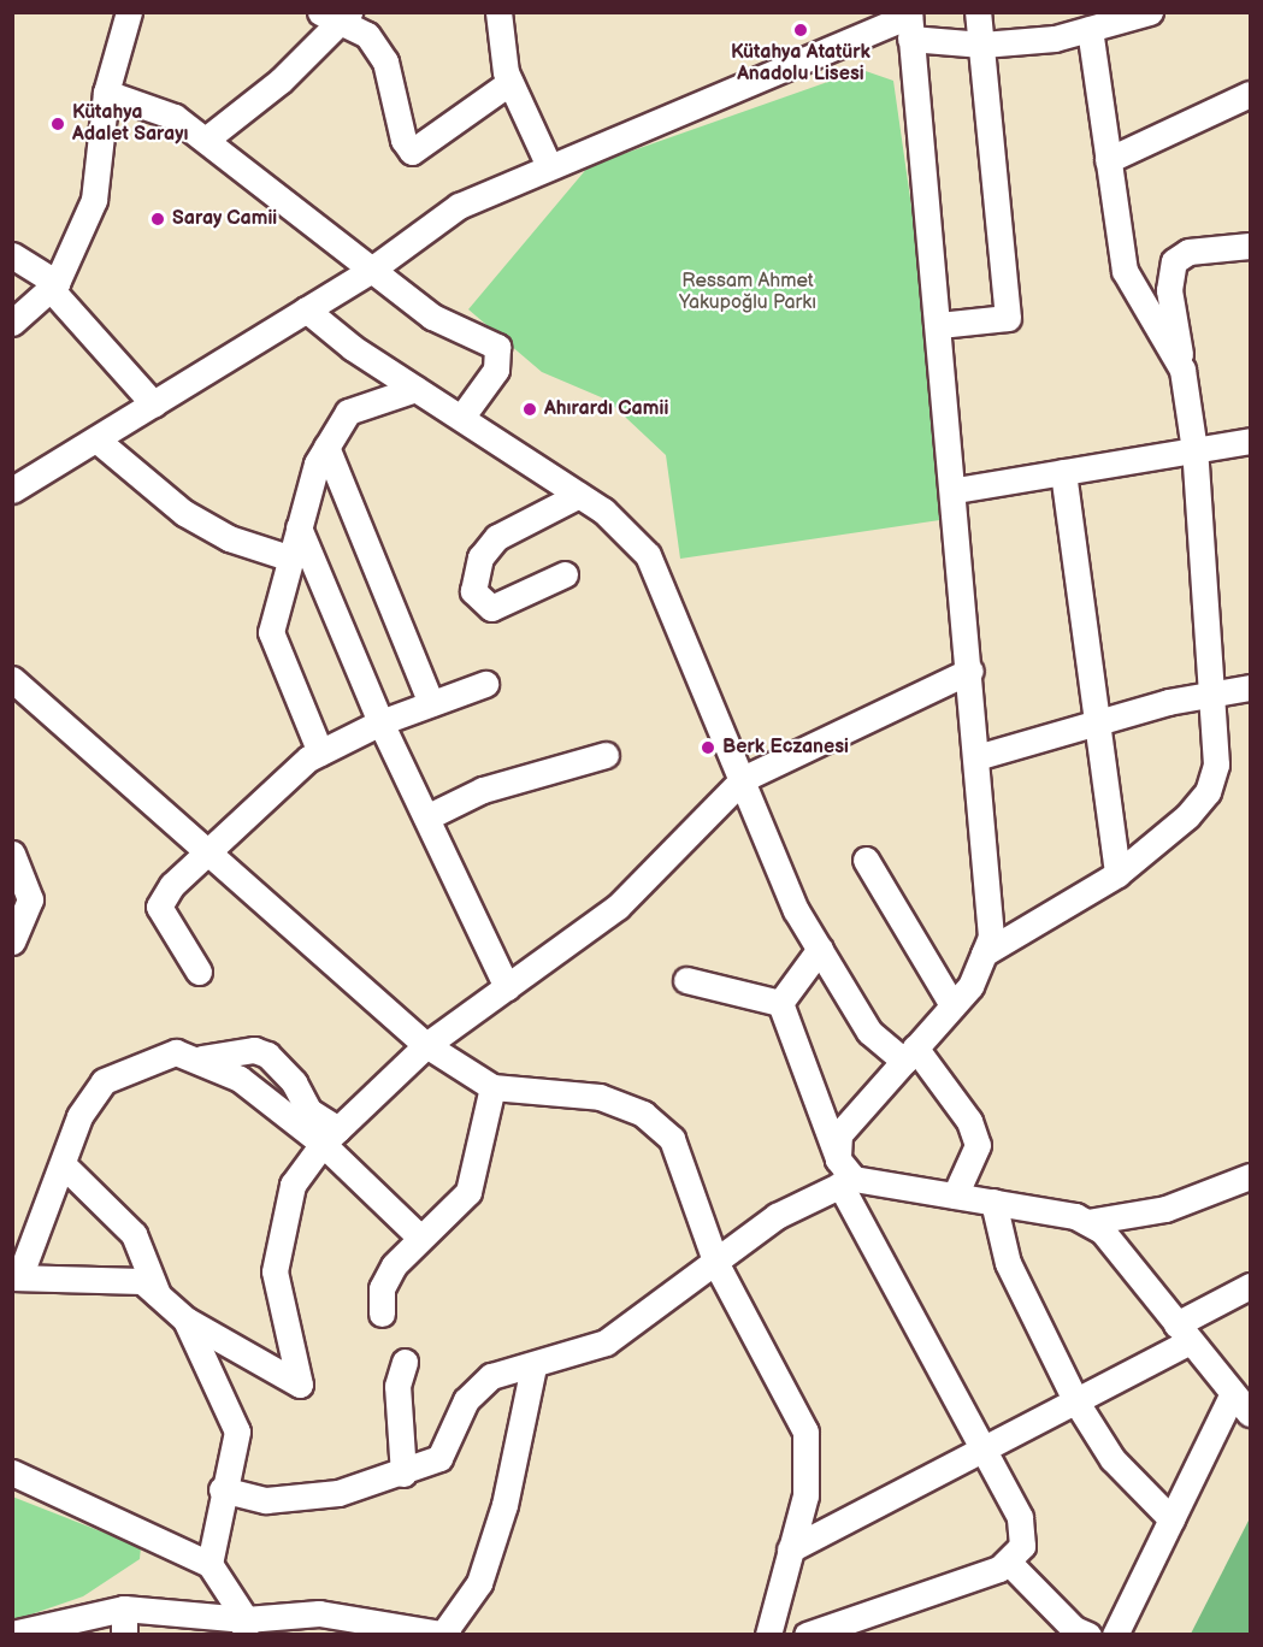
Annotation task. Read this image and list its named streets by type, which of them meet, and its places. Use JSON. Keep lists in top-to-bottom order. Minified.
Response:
{"parks":["Ressam Ahmet Yakupoğlu Parkı"],"places":["Kütahya Atatürk Anadolu Lisesi","Kütahya Adalet Sarayı","Saray Camii","Ahırardı Camii","Berk Eczanesi"]}
